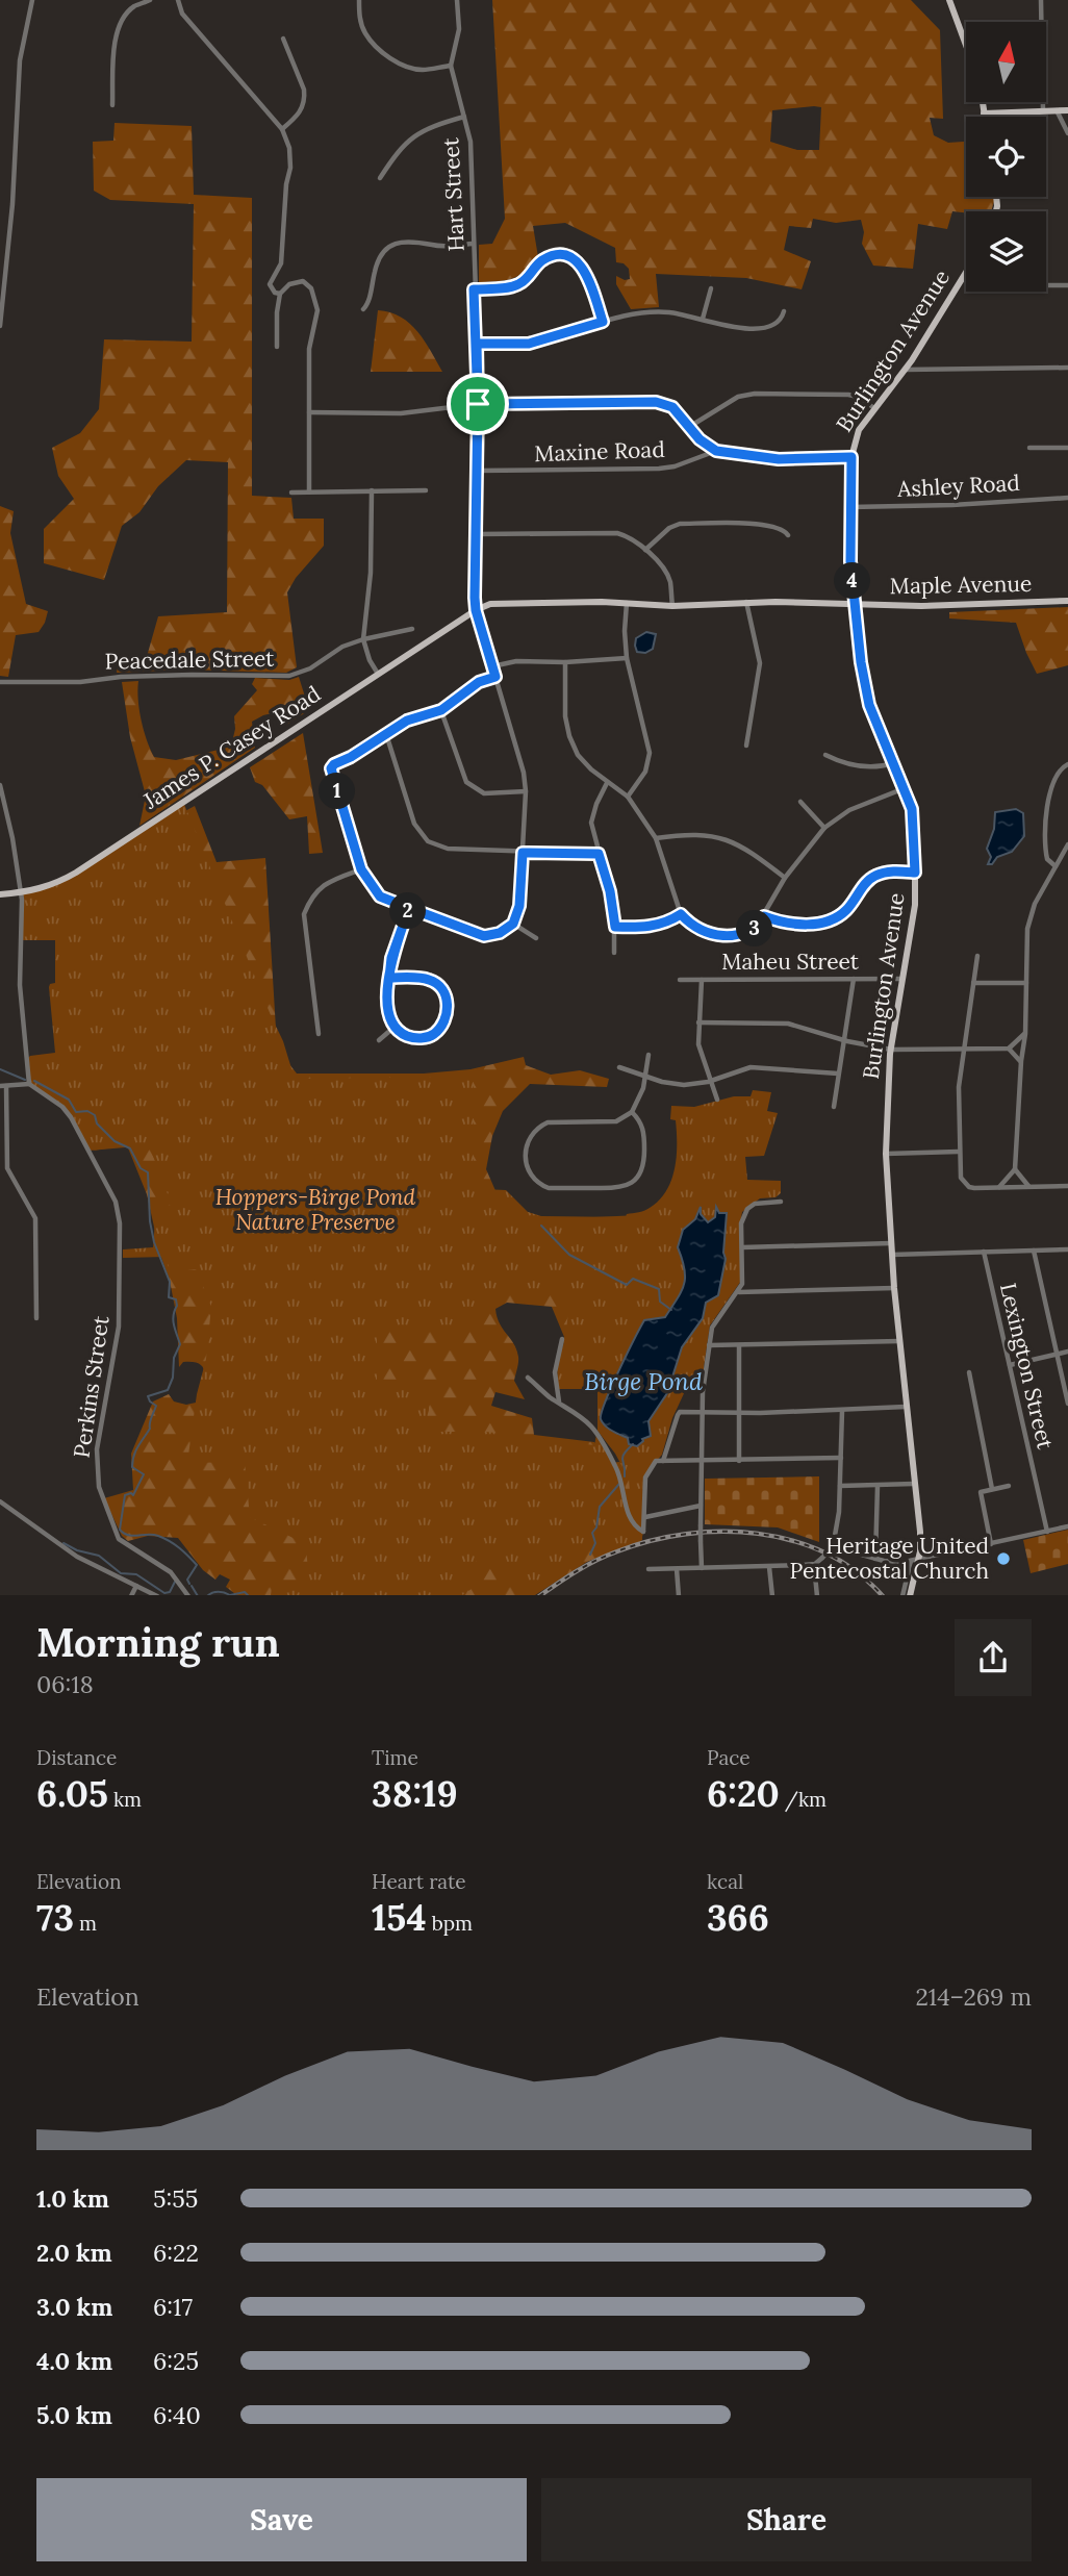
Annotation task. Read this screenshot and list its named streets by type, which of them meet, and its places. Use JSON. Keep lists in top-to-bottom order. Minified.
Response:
{"streets":{"main road":["Burlington Avenue","Maple Avenue","James P. Casey Road"],"street":["Hart Street","Maxine Road","Ashley Road","Peacedale Street","Maheu Street","Lexington Street","Perkins Street"]},"crossings":[["Hart Street","Maxine Road"],["Hart Street","James P. Casey Road"],["Burlington Avenue","Maxine Road"],["Burlington Avenue","Ashley Road"],["Burlington Avenue","Maple Avenue"],["Burlington Avenue","Maheu Street"]],"water":["Birge Pond"],"parks":["Hoppers-Birge Pond Nature Preserve"],"places":["Heritage United Pentecostal Church"],"north":"top","page":{"pins":["4","1","2","3"],"heading":["Morning run","06:18"],"stats":[["Distance","6.05 km"],["Time","38:19"],["Pace","6:20 /km"],["Elevation","73 m"],["Heart rate","154 bpm"],["kcal","366"]],"chart":["Elevation","214–269 m"],"list":[{"name":"1.0 km","note":"5:55"},{"name":"2.0 km","note":"6:22"},{"name":"3.0 km","note":"6:17"},{"name":"4.0 km","note":"6:25"},{"name":"5.0 km","note":"6:40"}],"buttons":["Save","Share"]}}
